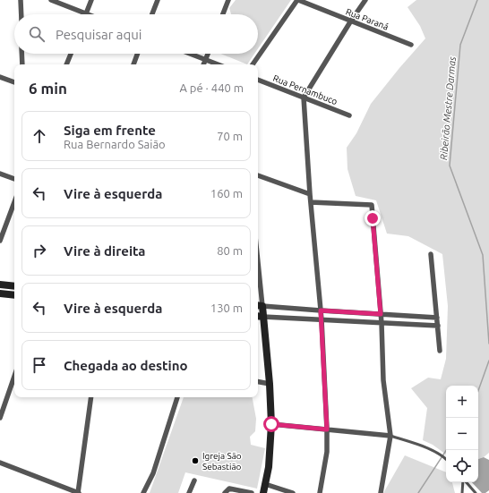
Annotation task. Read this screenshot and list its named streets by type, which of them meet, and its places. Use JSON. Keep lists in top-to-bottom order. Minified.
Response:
{"streets":{"street":["Rua Paraná","Rua Pernambuco"]},"water":["Ribeirão Mestre Darmas"],"places":["Igreja São Sebastião"],"page":{"search":"Pesquisar aqui","heading":["6 min","A pé · 440 m"],"list":[["Siga em frente","Rua Bernardo Saião","70 m"],["Vire à esquerda","160 m"],["Vire à direita","80 m"],["Vire à esquerda","130 m"],"Chegada ao destino"],"map_buttons":["+","−"]}}
